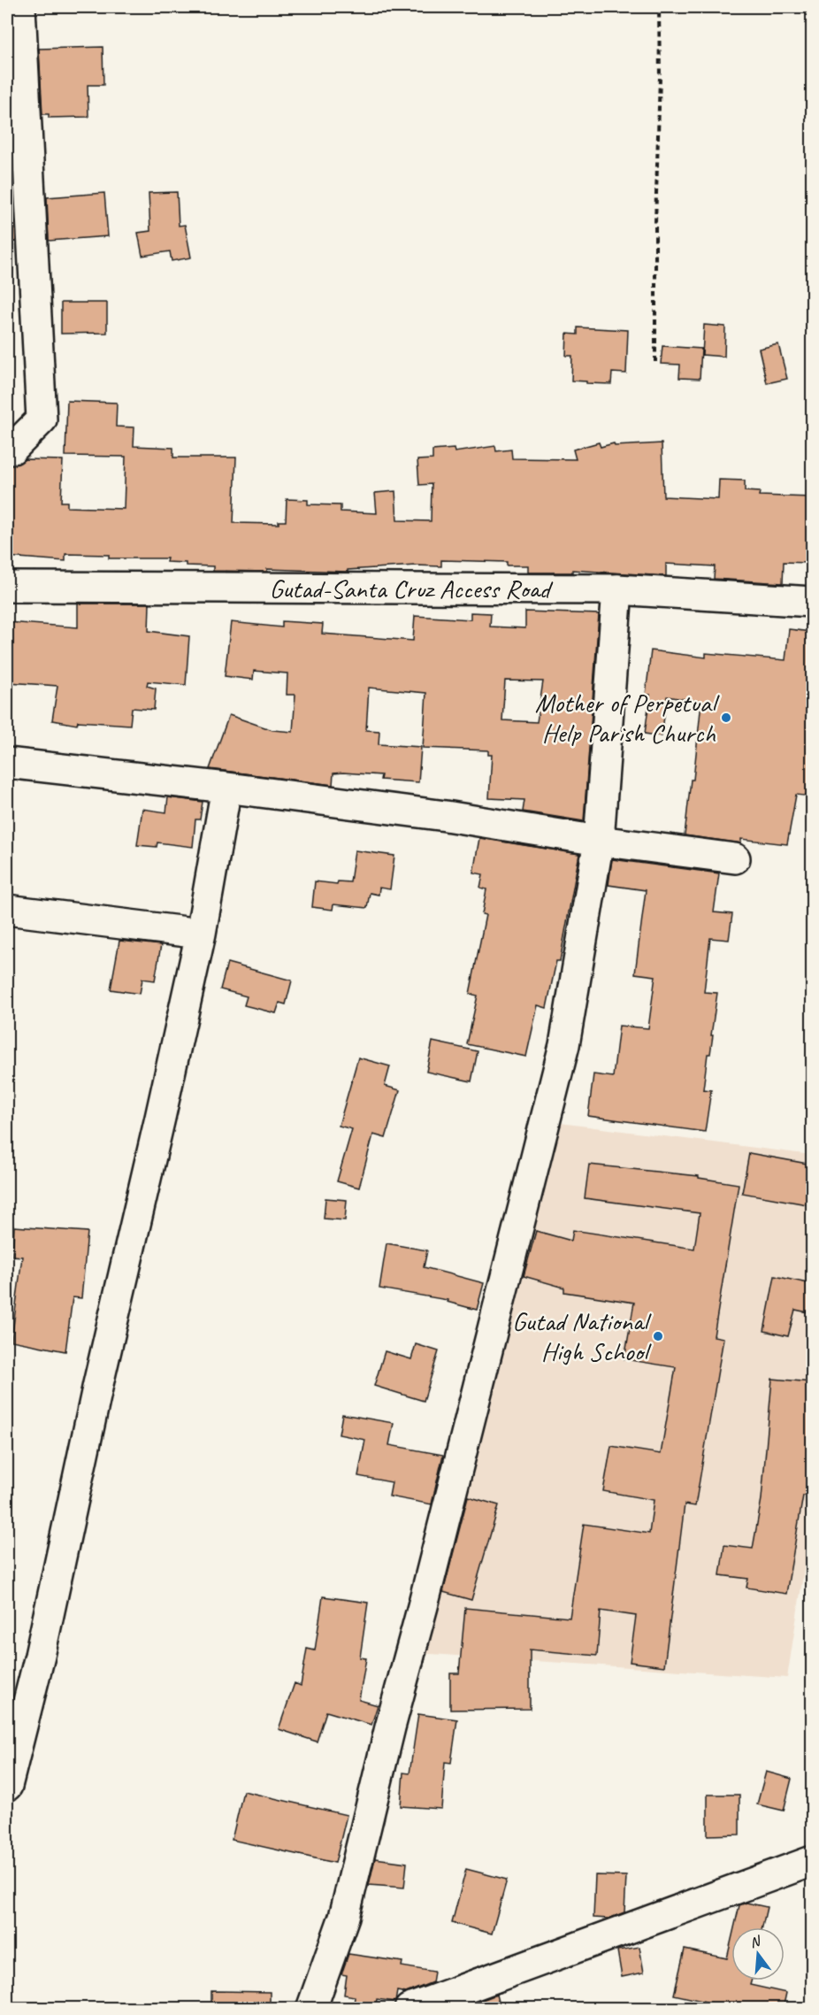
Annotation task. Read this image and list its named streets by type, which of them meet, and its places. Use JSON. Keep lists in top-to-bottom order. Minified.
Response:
{"streets":{"street":["Gutad-Santa Cruz Access Road"]},"places":["Mother of Perpetual Help Parish Church","Gutad National High School"],"north":"top"}
